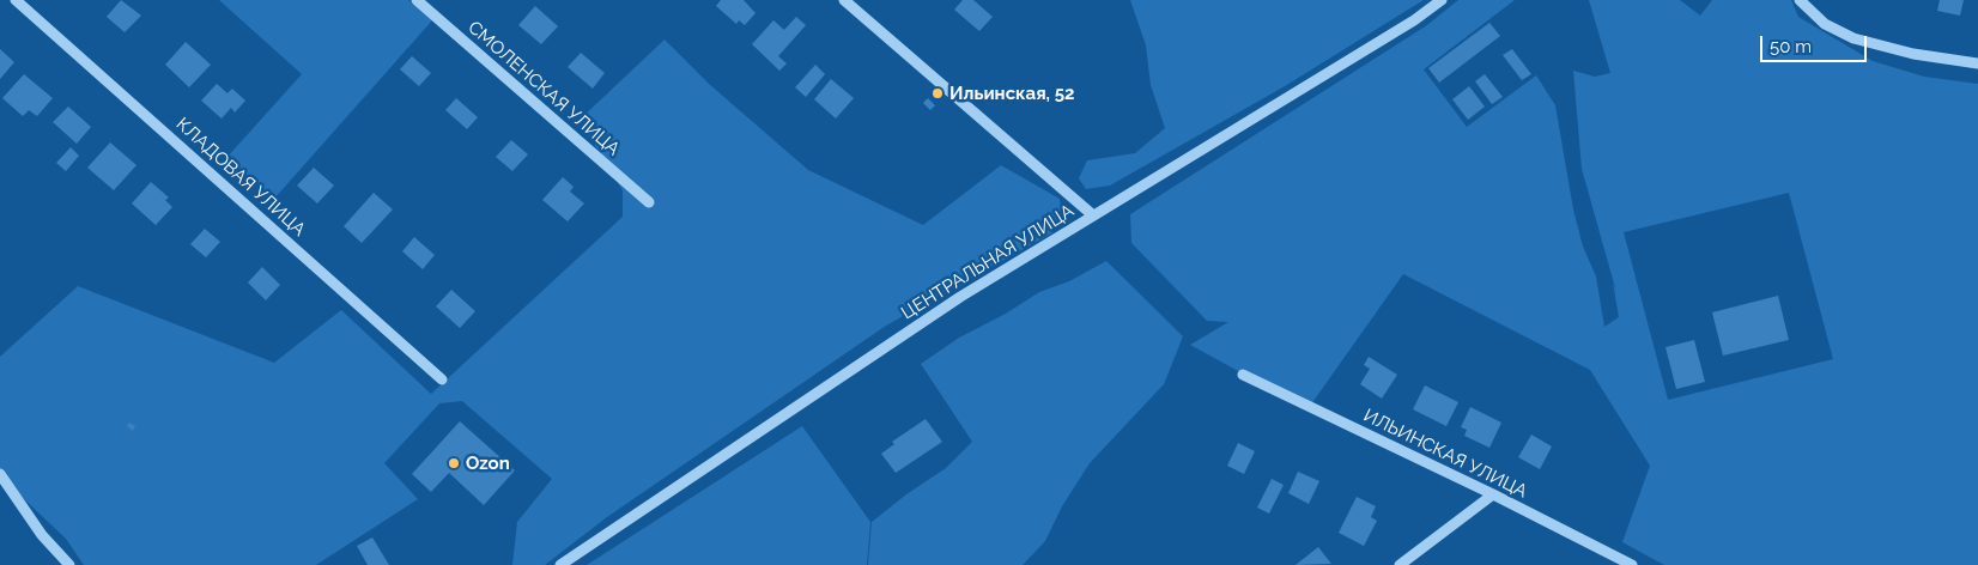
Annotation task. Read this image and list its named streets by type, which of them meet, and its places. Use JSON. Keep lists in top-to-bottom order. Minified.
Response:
{"streets":{"street":["СМОЛЕНСКАЯ УЛИЦА","КЛАДОВАЯ УЛИЦА","ЦЕНТРАЛЬНАЯ УЛИЦА","ИЛЬИНСКАЯ УЛИЦА"]},"places":["Ильинская, 52","Ozon"],"scale_bar":"50 m"}
